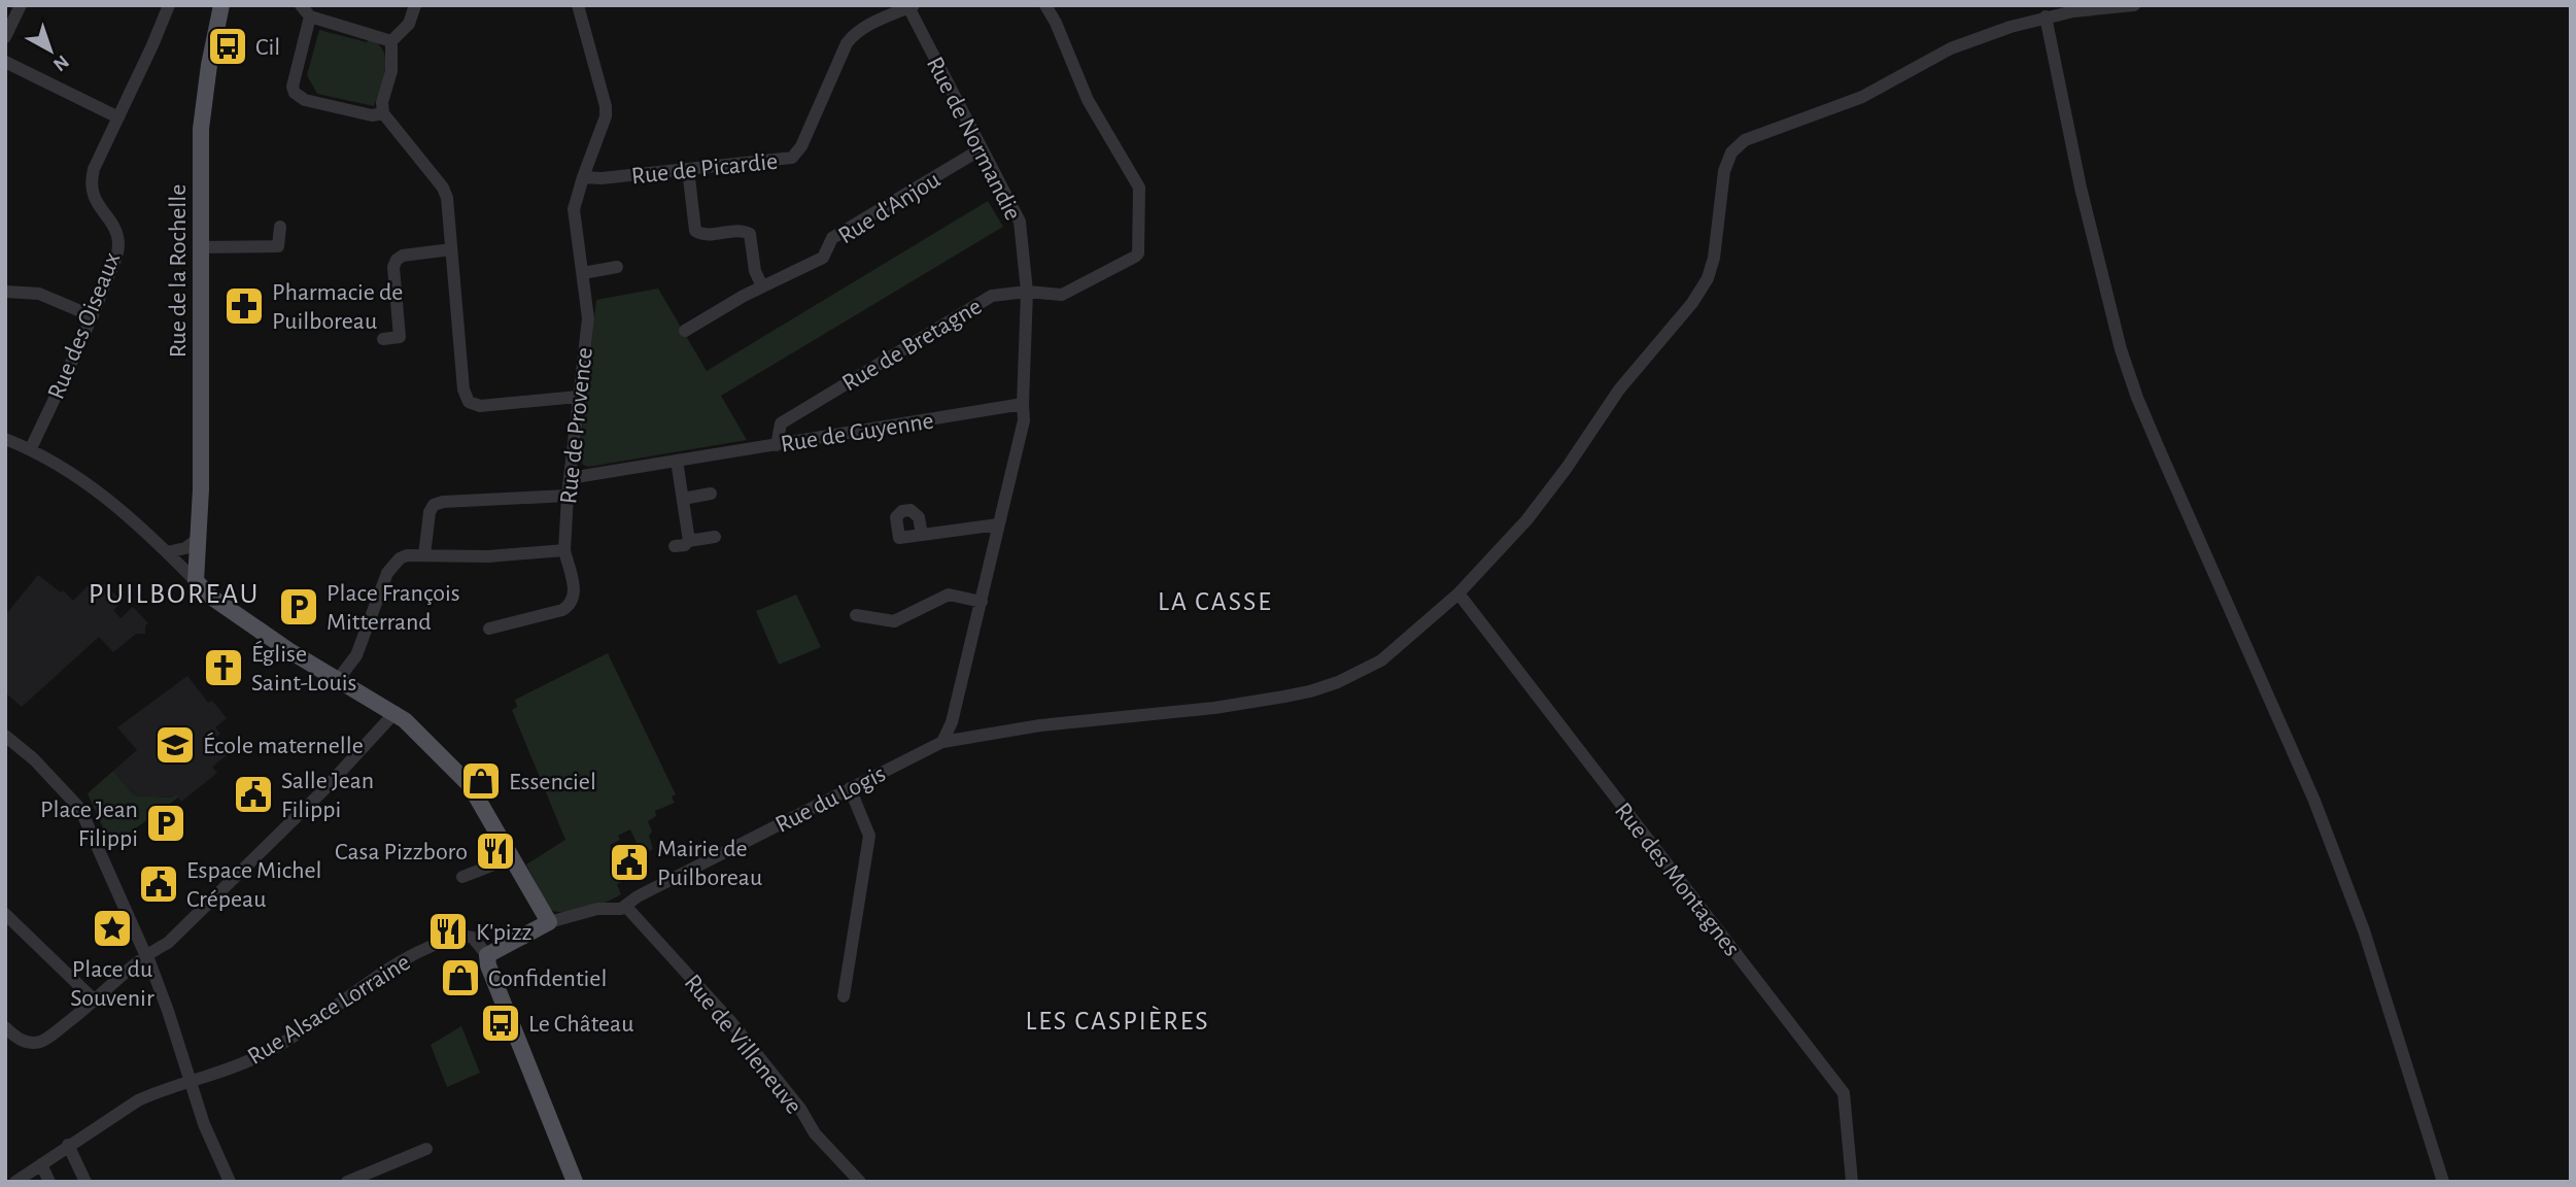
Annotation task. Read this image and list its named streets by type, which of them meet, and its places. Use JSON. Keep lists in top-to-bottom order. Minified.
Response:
{"streets":{"main road":["Rue de la Rochelle"],"street":["Rue de Normandie","Rue de Picardie","Rue d'Anjou","Rue des Oiseaux","Rue de Bretagne","Rue de Provence","Rue de Guyenne","Rue du Logis","Rue des Montagnes","Rue Alsace Lorraine","Rue de Villeneuve"]},"crossings":[["Rue de Normandie","Rue de Picardie"],["Rue de Normandie","Rue d'Anjou"],["Rue de Normandie","Rue de Bretagne"],["Rue de Normandie","Rue de Guyenne"],["Rue de Picardie","Rue de Provence"],["Rue de Bretagne","Rue de Guyenne"],["Rue de Provence","Rue de Guyenne"],["Rue du Logis","Rue des Montagnes"],["Rue du Logis","Rue de Villeneuve"]],"districts":["PUILBOREAU","LA CASSE","LES CASPIÈRES"],"places":{"bus stop":["Cil","Le Château"],"pharmacy":["Pharmacie de Puilboreau"],"parking":["Place François Mitterrand","Place Jean Filippi"],"church":["Église Saint-Louis"],"school or university":["École maternelle"],"shop":["Essenciel","Confidentiel"],"public building":["Salle Jean Filippi","Mairie de Puilboreau","Espace Michel Crépeau"],"restaurant":["Casa Pizzboro","K'pizz"],"place":["Place du Souvenir"]},"north":"bottom right"}
